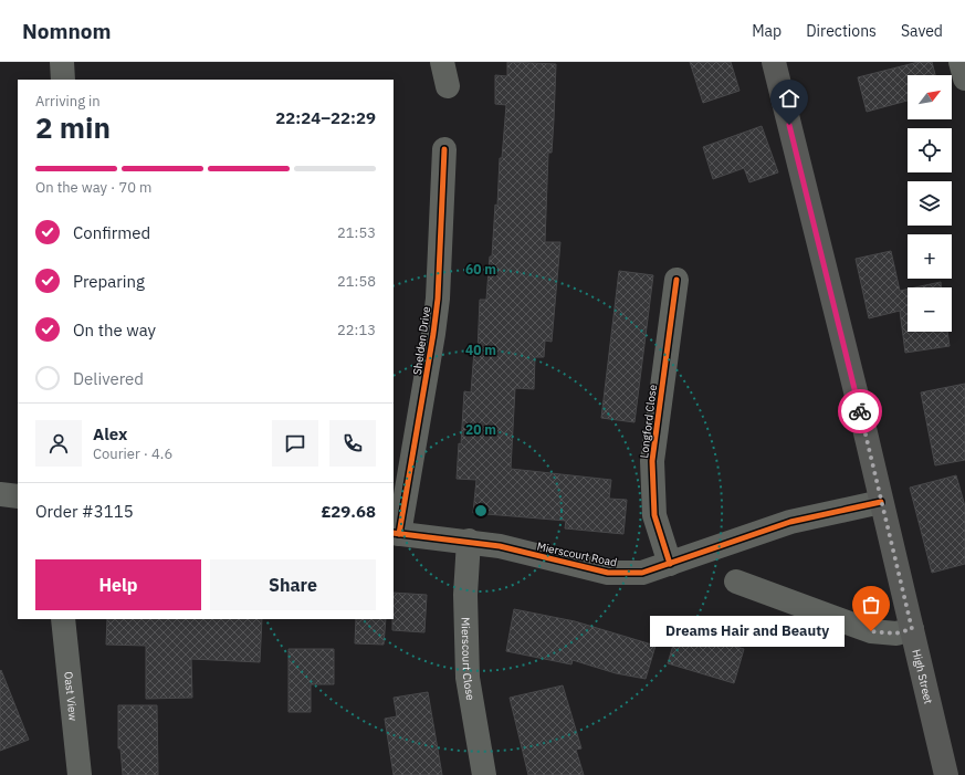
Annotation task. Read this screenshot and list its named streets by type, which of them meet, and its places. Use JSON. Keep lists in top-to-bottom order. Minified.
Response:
{"streets":{"main road":["High Street"],"street":["Shelden Drive","Longford Close","Mierscourt Road","Mierscourt Close","Oast View"]},"crossings":[["Shelden Drive","Mierscourt Road"],["Longford Close","Mierscourt Road"],["Mierscourt Road","Mierscourt Close"],["Mierscourt Road","High Street"]],"places":["Dreams Hair and Beauty"],"north":"top right","page":{"header":"Nomnom","nav":["Map","Directions","Saved"],"map_buttons":["+","−"],"heading":["2 min","Arriving in","22:24–22:29"],"panel":["Alex","Courier · 4.6","Order #3115","£29.68"],"bar":"On the way · 70 m","list":[["Confirmed","21:53"],["Preparing","21:58"],["On the way","22:13"],"Delivered"],"buttons":["Help","Share"],"bubble":"Dreams Hair and Beauty"},"rings":["60 m","40 m","20 m"]}
